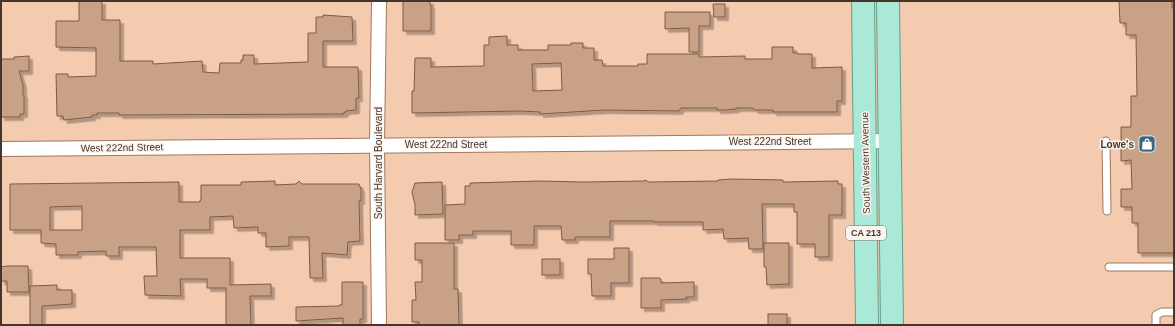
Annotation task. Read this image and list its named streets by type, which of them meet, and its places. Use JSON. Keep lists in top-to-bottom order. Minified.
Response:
{"streets":{"main road":["South Western Avenue","CA 213"],"street":["West 222nd Street","South Harvard Boulevard"]},"crossings":[["West 222nd Street","South Harvard Boulevard"],["West 222nd Street","South Western Avenue"],["West 222nd Street","CA 213"]],"places":{"shop":["Lowe's"]}}
